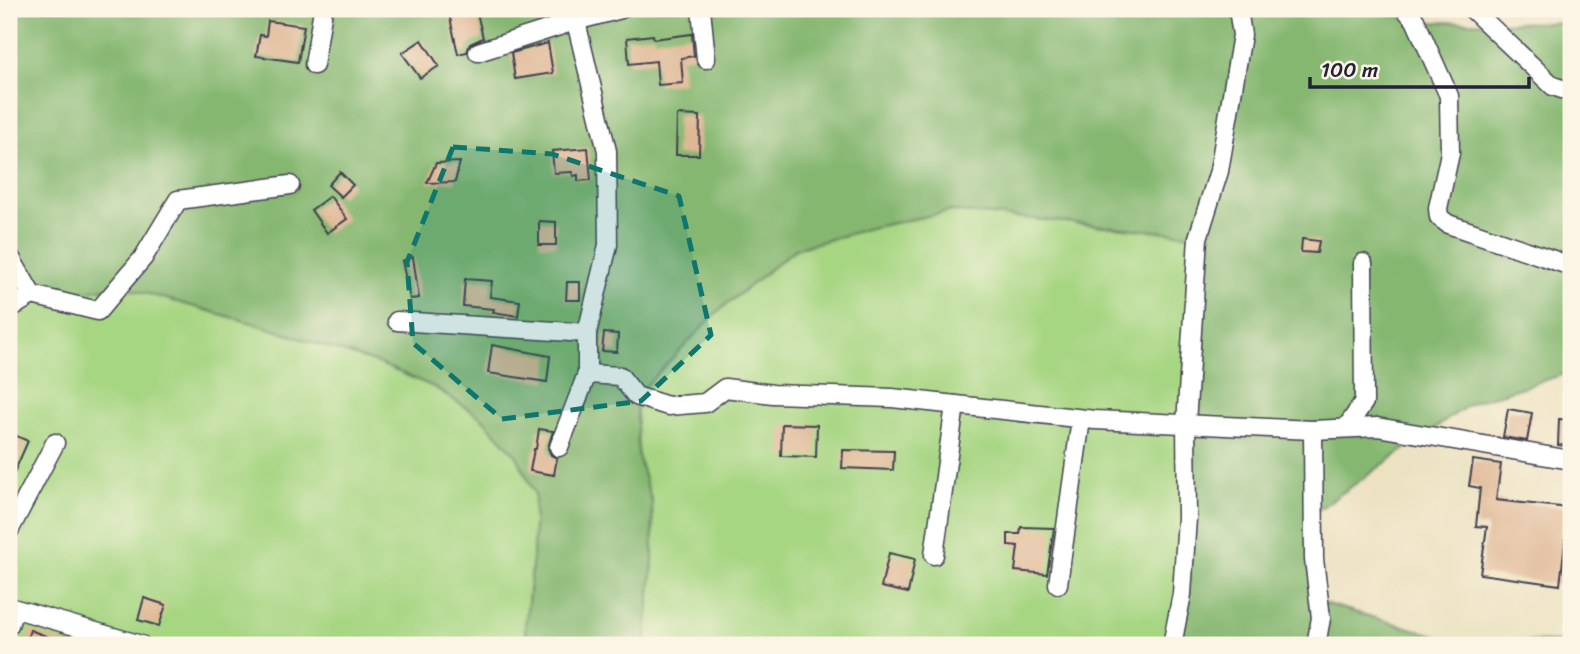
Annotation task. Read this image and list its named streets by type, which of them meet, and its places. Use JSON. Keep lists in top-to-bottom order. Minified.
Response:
{"scale_bar":"100 m"}
